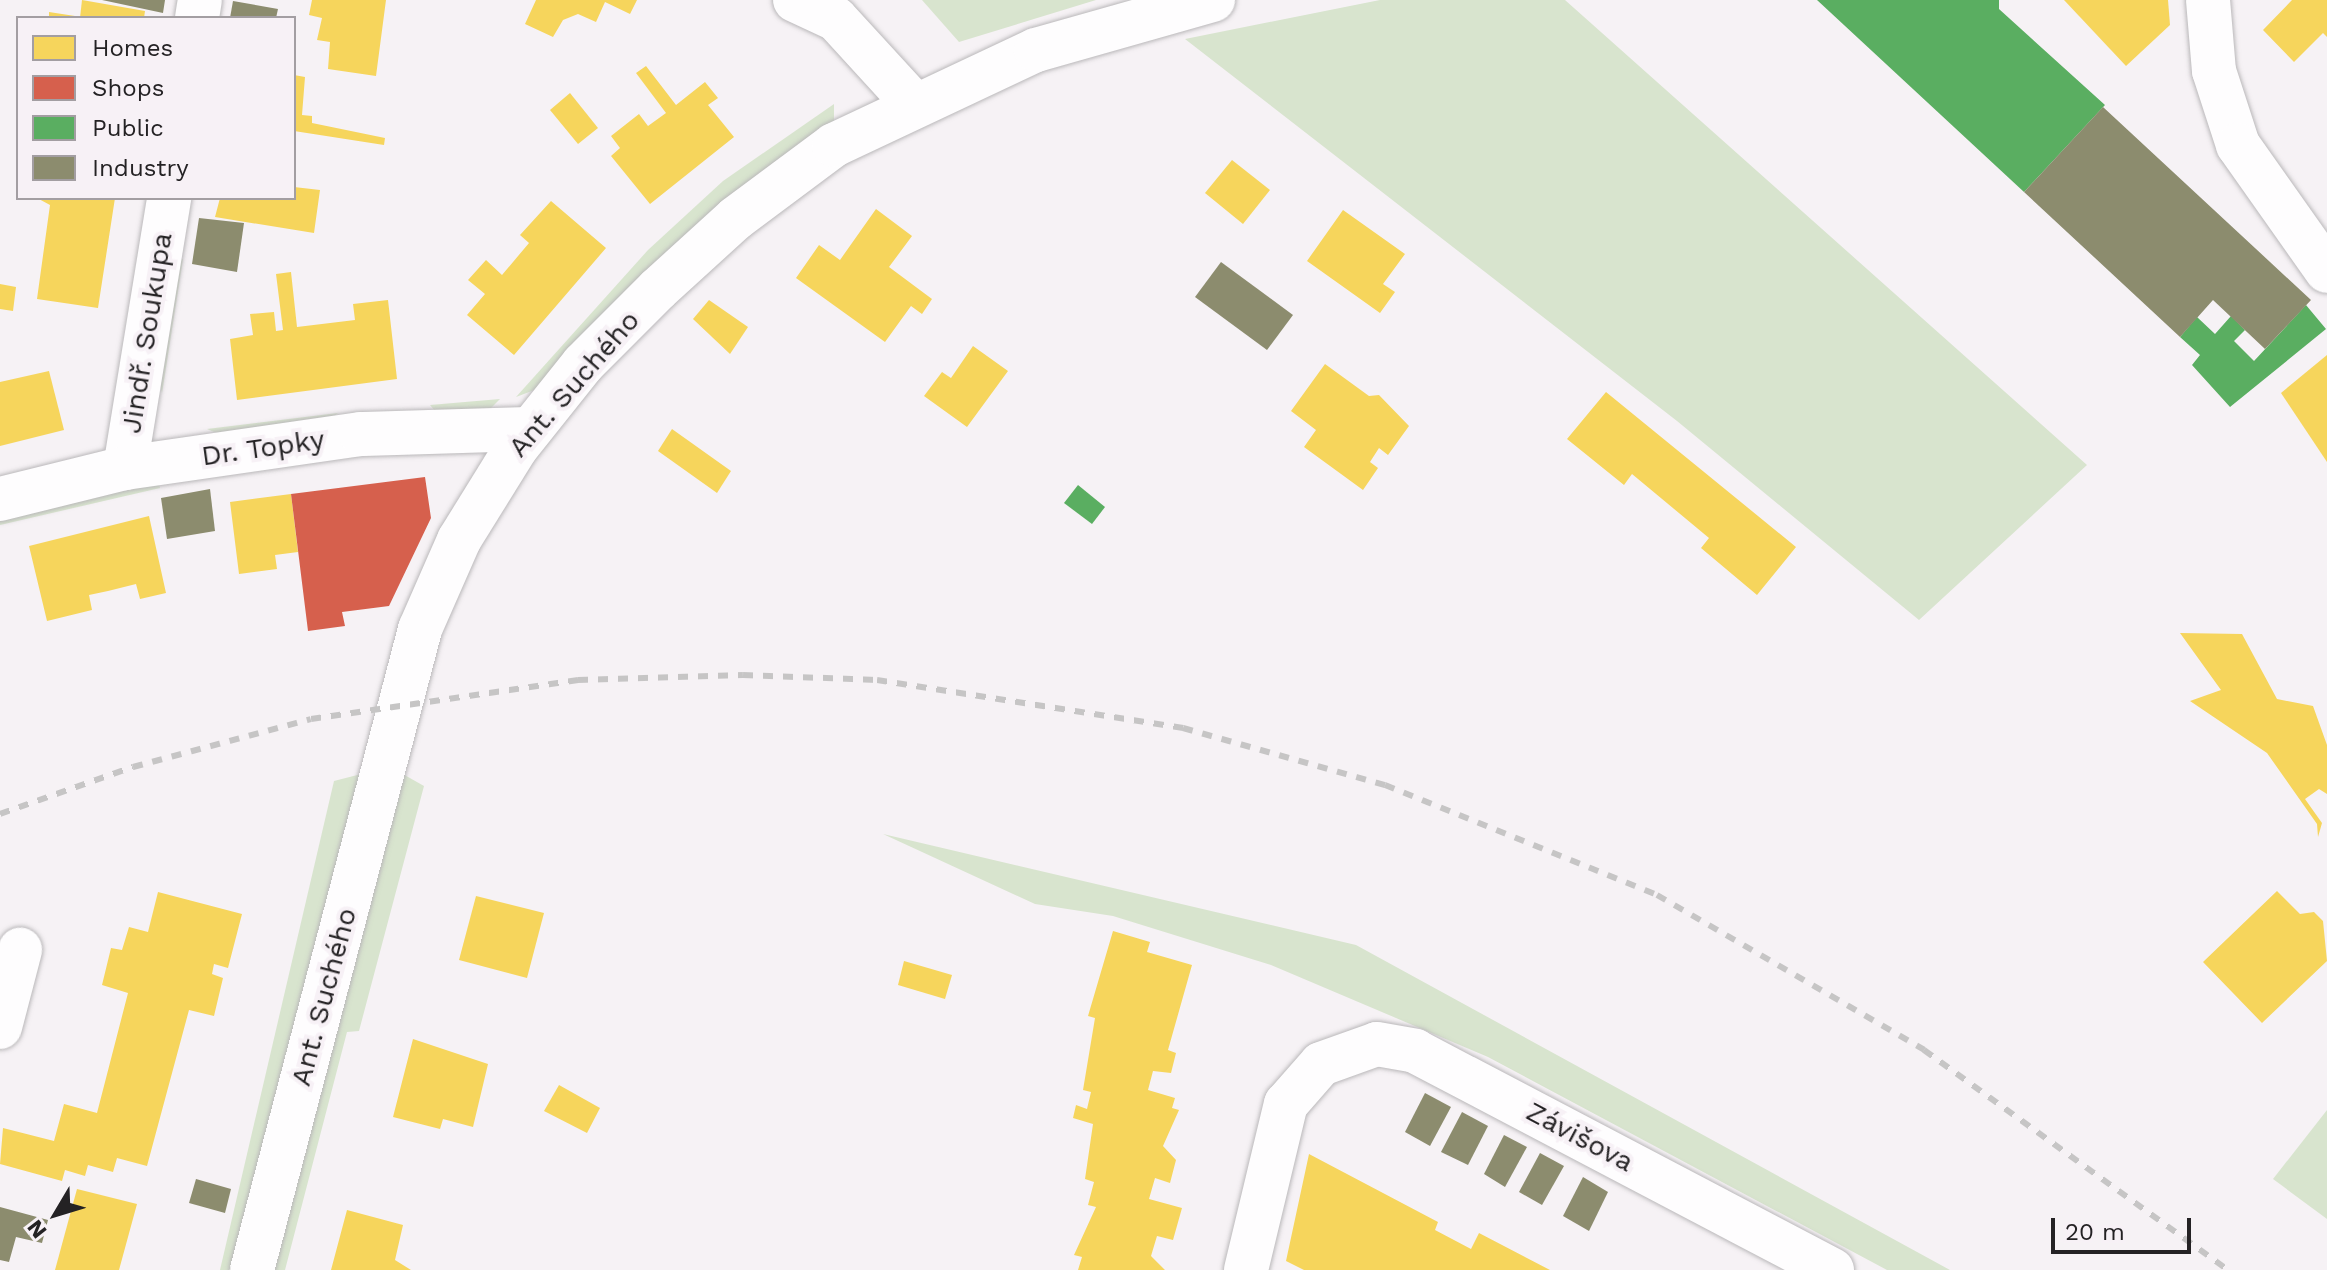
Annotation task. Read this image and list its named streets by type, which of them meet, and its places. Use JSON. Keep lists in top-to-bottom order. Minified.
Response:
{"streets":{"street":["Jindř. Soukupa","Ant. Suchého","Dr. Topky","Závišova"]},"crossings":[["Jindř. Soukupa","Dr. Topky"],["Ant. Suchého","Dr. Topky"]],"legend":["Homes","Shops","Public","Industry"],"scale_bar":"20 m","north":"bottom left"}
